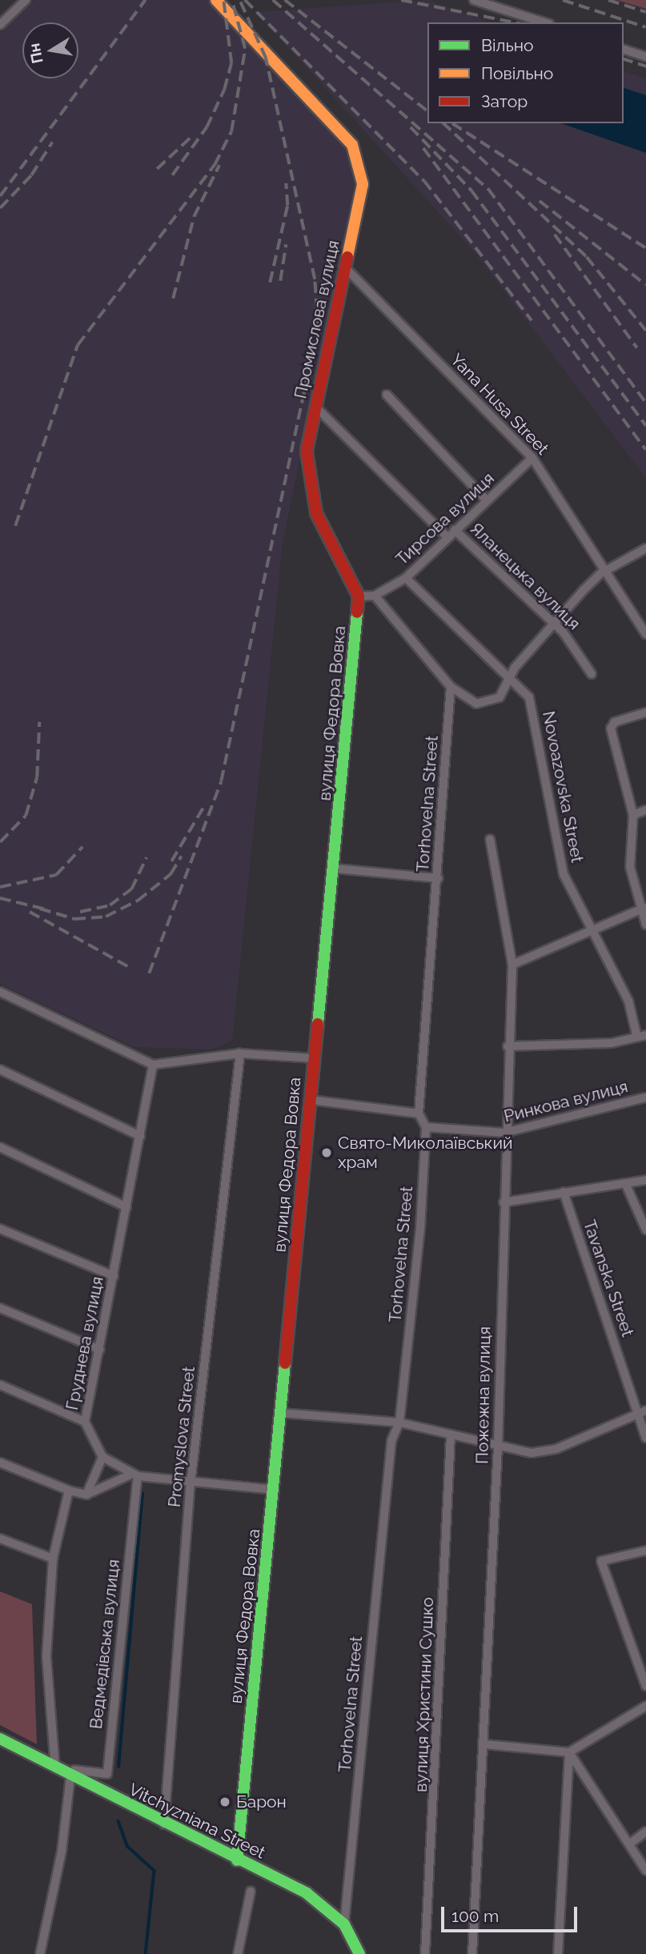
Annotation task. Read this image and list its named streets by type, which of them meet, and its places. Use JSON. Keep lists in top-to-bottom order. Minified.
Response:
{"streets":{"street":["Промислова вулиця","Yana Husa Street","Тирсова вулиця","Яланецька вулиця","вулиця Федора Вовка","Novoazovska Street","Torhovelna Street","Ринкова вулиця","Tavanska Street","Груднева вулиця","Пожежна вулиця","Promyslova Street","Ведмедівська вулиця","вулиця Христини Сушко","Vitchyzniana Street"]},"crossings":[["Промислова вулиця","Yana Husa Street"],["Промислова вулиця","вулиця Федора Вовка"],["Yana Husa Street","Тирсова вулиця"],["Тирсова вулиця","Яланецька вулиця"],["Тирсова вулиця","Novoazovska Street"],["вулиця Федора Вовка","Vitchyzniana Street"],["Torhovelna Street","Ринкова вулиця"],["Torhovelna Street","Vitchyzniana Street"],["Ринкова вулиця","Пожежна вулиця"],["Promyslova Street","Vitchyzniana Street"],["Ведмедівська вулиця","Vitchyzniana Street"]],"places":["Свято-Миколаївський храм","Барон"],"legend":["Вільно","Повільно","Затор"],"scale_bar":"100 m","north":"left"}
